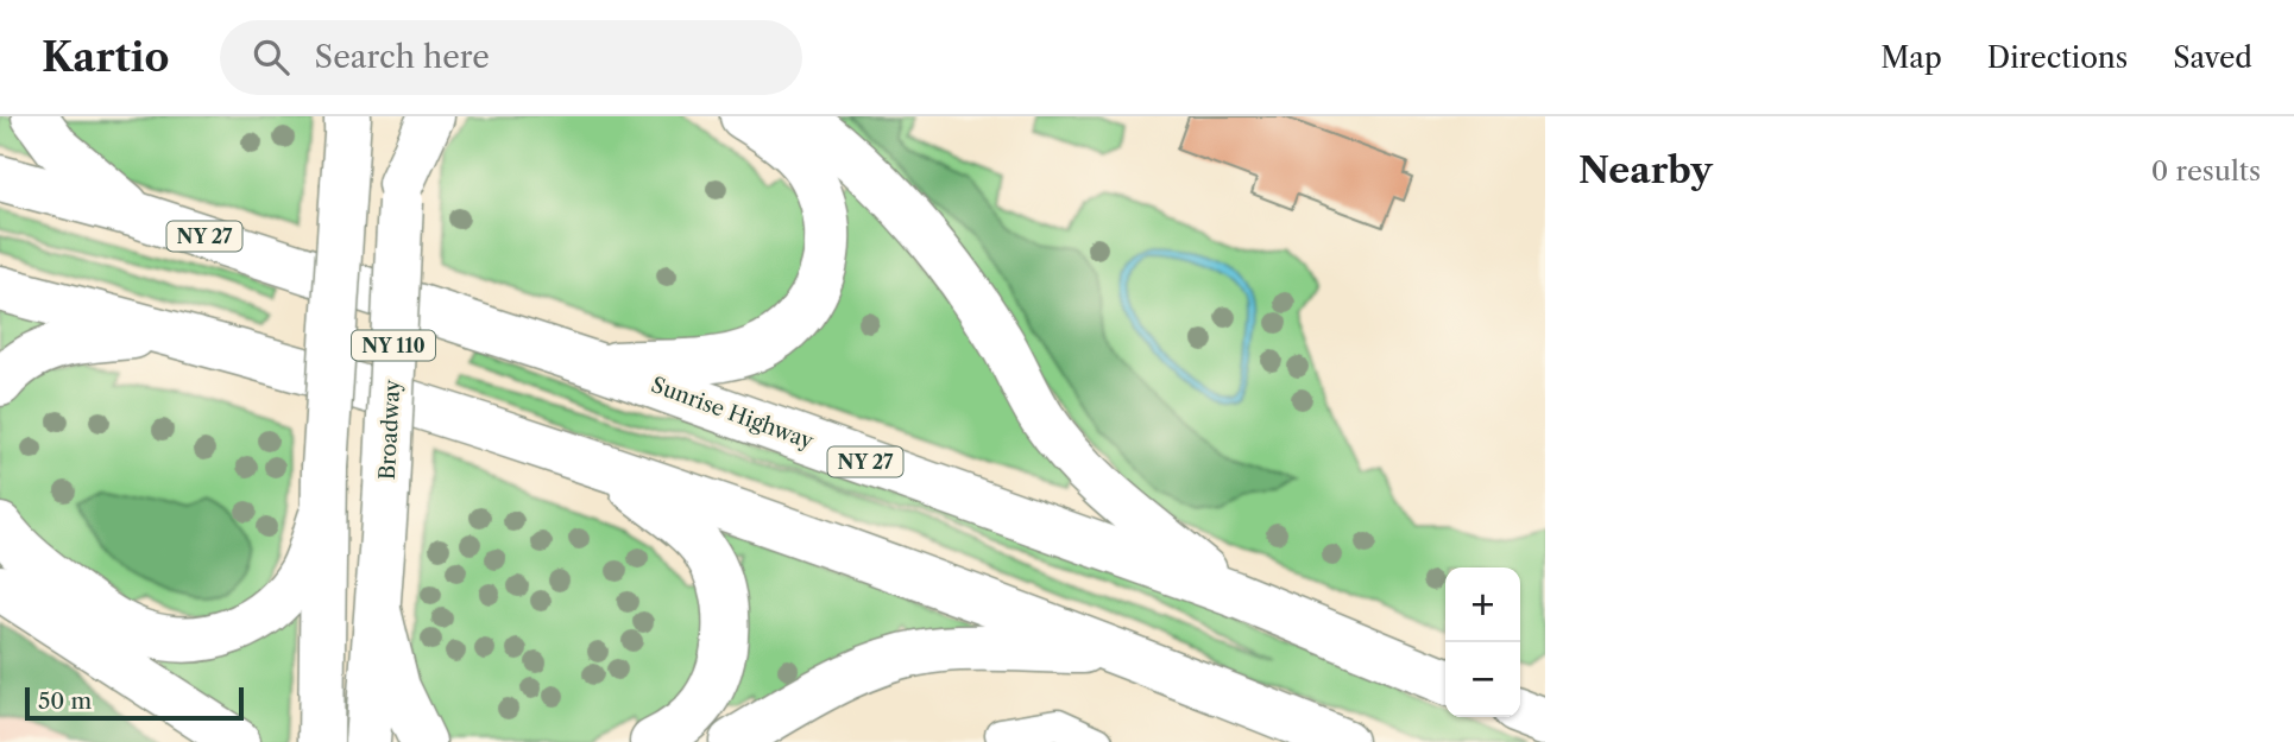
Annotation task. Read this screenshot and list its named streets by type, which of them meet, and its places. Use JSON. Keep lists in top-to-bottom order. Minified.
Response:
{"streets":{"main road":["NY 27","NY 110","Sunrise Highway","Broadway"]},"scale_bar":"50 m","page":{"header":"Kartio","search":"Search here","nav":["Map","Directions","Saved"],"heading":["Nearby","0 results"],"map_buttons":["+","−"],"scale":"50 m"}}
